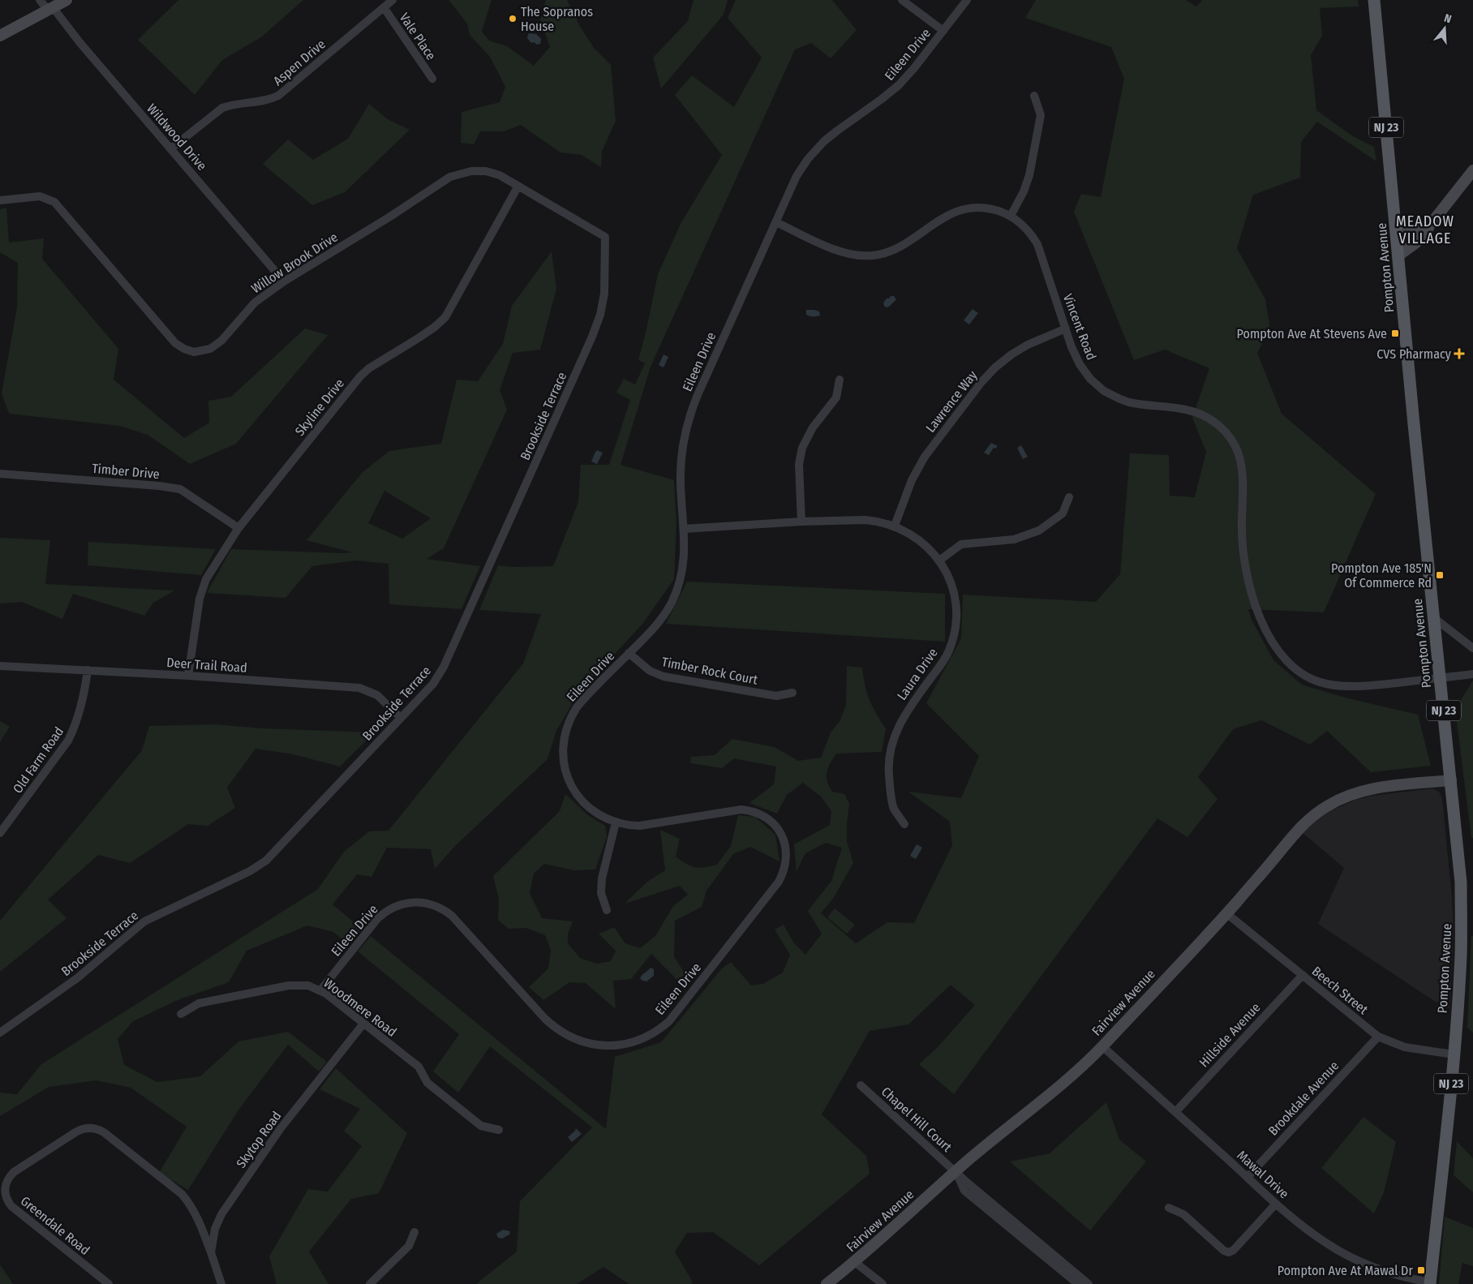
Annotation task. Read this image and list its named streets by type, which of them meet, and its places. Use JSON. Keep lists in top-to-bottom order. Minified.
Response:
{"streets":{"main road":["NJ 23","Pompton Avenue","Fairview Avenue"],"street":["Vale Place","Eileen Drive","Aspen Drive","Wildwood Drive","Willow Brook Drive","Vincent Road","Lawrence Way","Skyline Drive","Brookside Terrace","Timber Drive","Deer Trail Road","Timber Rock Court","Laura Drive","Old Farm Road","Beech Street","Woodmere Road","Hillside Avenue","Brookdale Avenue","Chapel Hill Court","Skytop Road","Mawal Drive","Greendale Road"]},"crossings":[["Vale Place","Aspen Drive"],["Eileen Drive","Vincent Road"],["Eileen Drive","Timber Rock Court"],["Eileen Drive","Laura Drive"],["Eileen Drive","Woodmere Road"],["Aspen Drive","Wildwood Drive"],["Wildwood Drive","Willow Brook Drive"],["Willow Brook Drive","Skyline Drive"],["Willow Brook Drive","Brookside Terrace"],["Pompton Avenue","Vincent Road"],["Pompton Avenue","Beech Street"],["Pompton Avenue","Fairview Avenue"],["Pompton Avenue","Mawal Drive"],["Vincent Road","Lawrence Way"],["Lawrence Way","Laura Drive"],["Skyline Drive","Timber Drive"],["Skyline Drive","Deer Trail Road"],["Brookside Terrace","Deer Trail Road"],["Deer Trail Road","Old Farm Road"],["Beech Street","Fairview Avenue"],["Beech Street","Hillside Avenue"],["Beech Street","Brookdale Avenue"],["Fairview Avenue","Chapel Hill Court"],["Fairview Avenue","Mawal Drive"],["Woodmere Road","Skytop Road"],["Hillside Avenue","Mawal Drive"],["Brookdale Avenue","Mawal Drive"],["Skytop Road","Greendale Road"]],"districts":["MEADOW VILLAGE"],"places":{"other":["The Sopranos House"],"transit":["Pompton Ave At Stevens Ave","Pompton Ave 185'N Of Commerce Rd","Pompton Ave At Mawal Dr"],"health":["CVS Pharmacy"]},"north":"top"}
